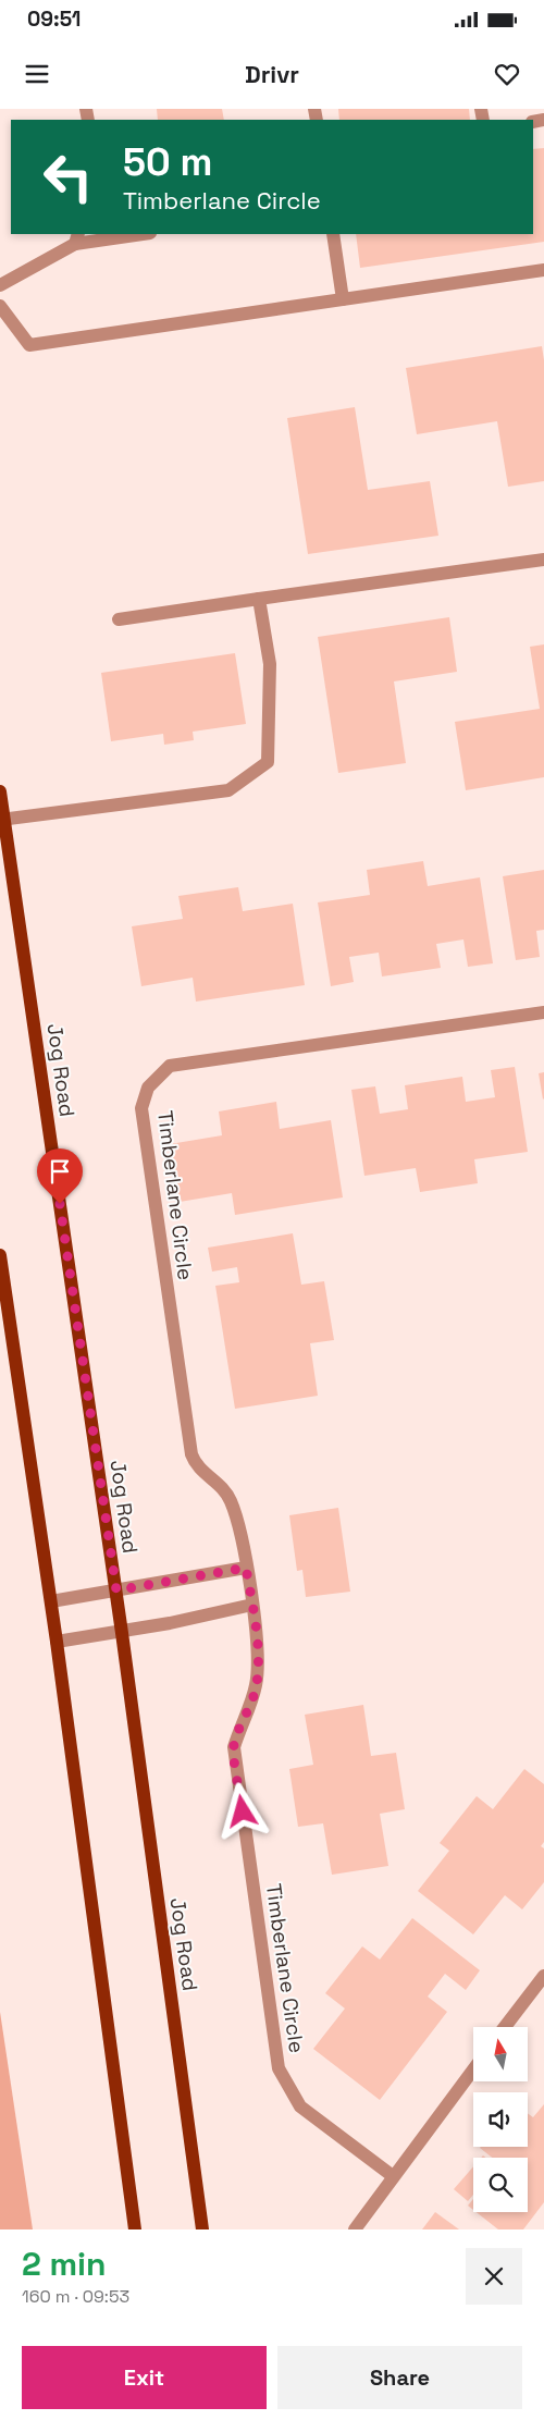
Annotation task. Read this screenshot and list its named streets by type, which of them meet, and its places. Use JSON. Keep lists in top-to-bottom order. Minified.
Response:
{"streets":{"main road":["Jog Road"],"street":["Timberlane Circle"]},"north":"top","page":{"status":"09:51","header":"Drivr","turn":["50 m","Timberlane Circle"],"heading":["2 min","160 m · 09:53"],"buttons":["Exit","Share"]}}
